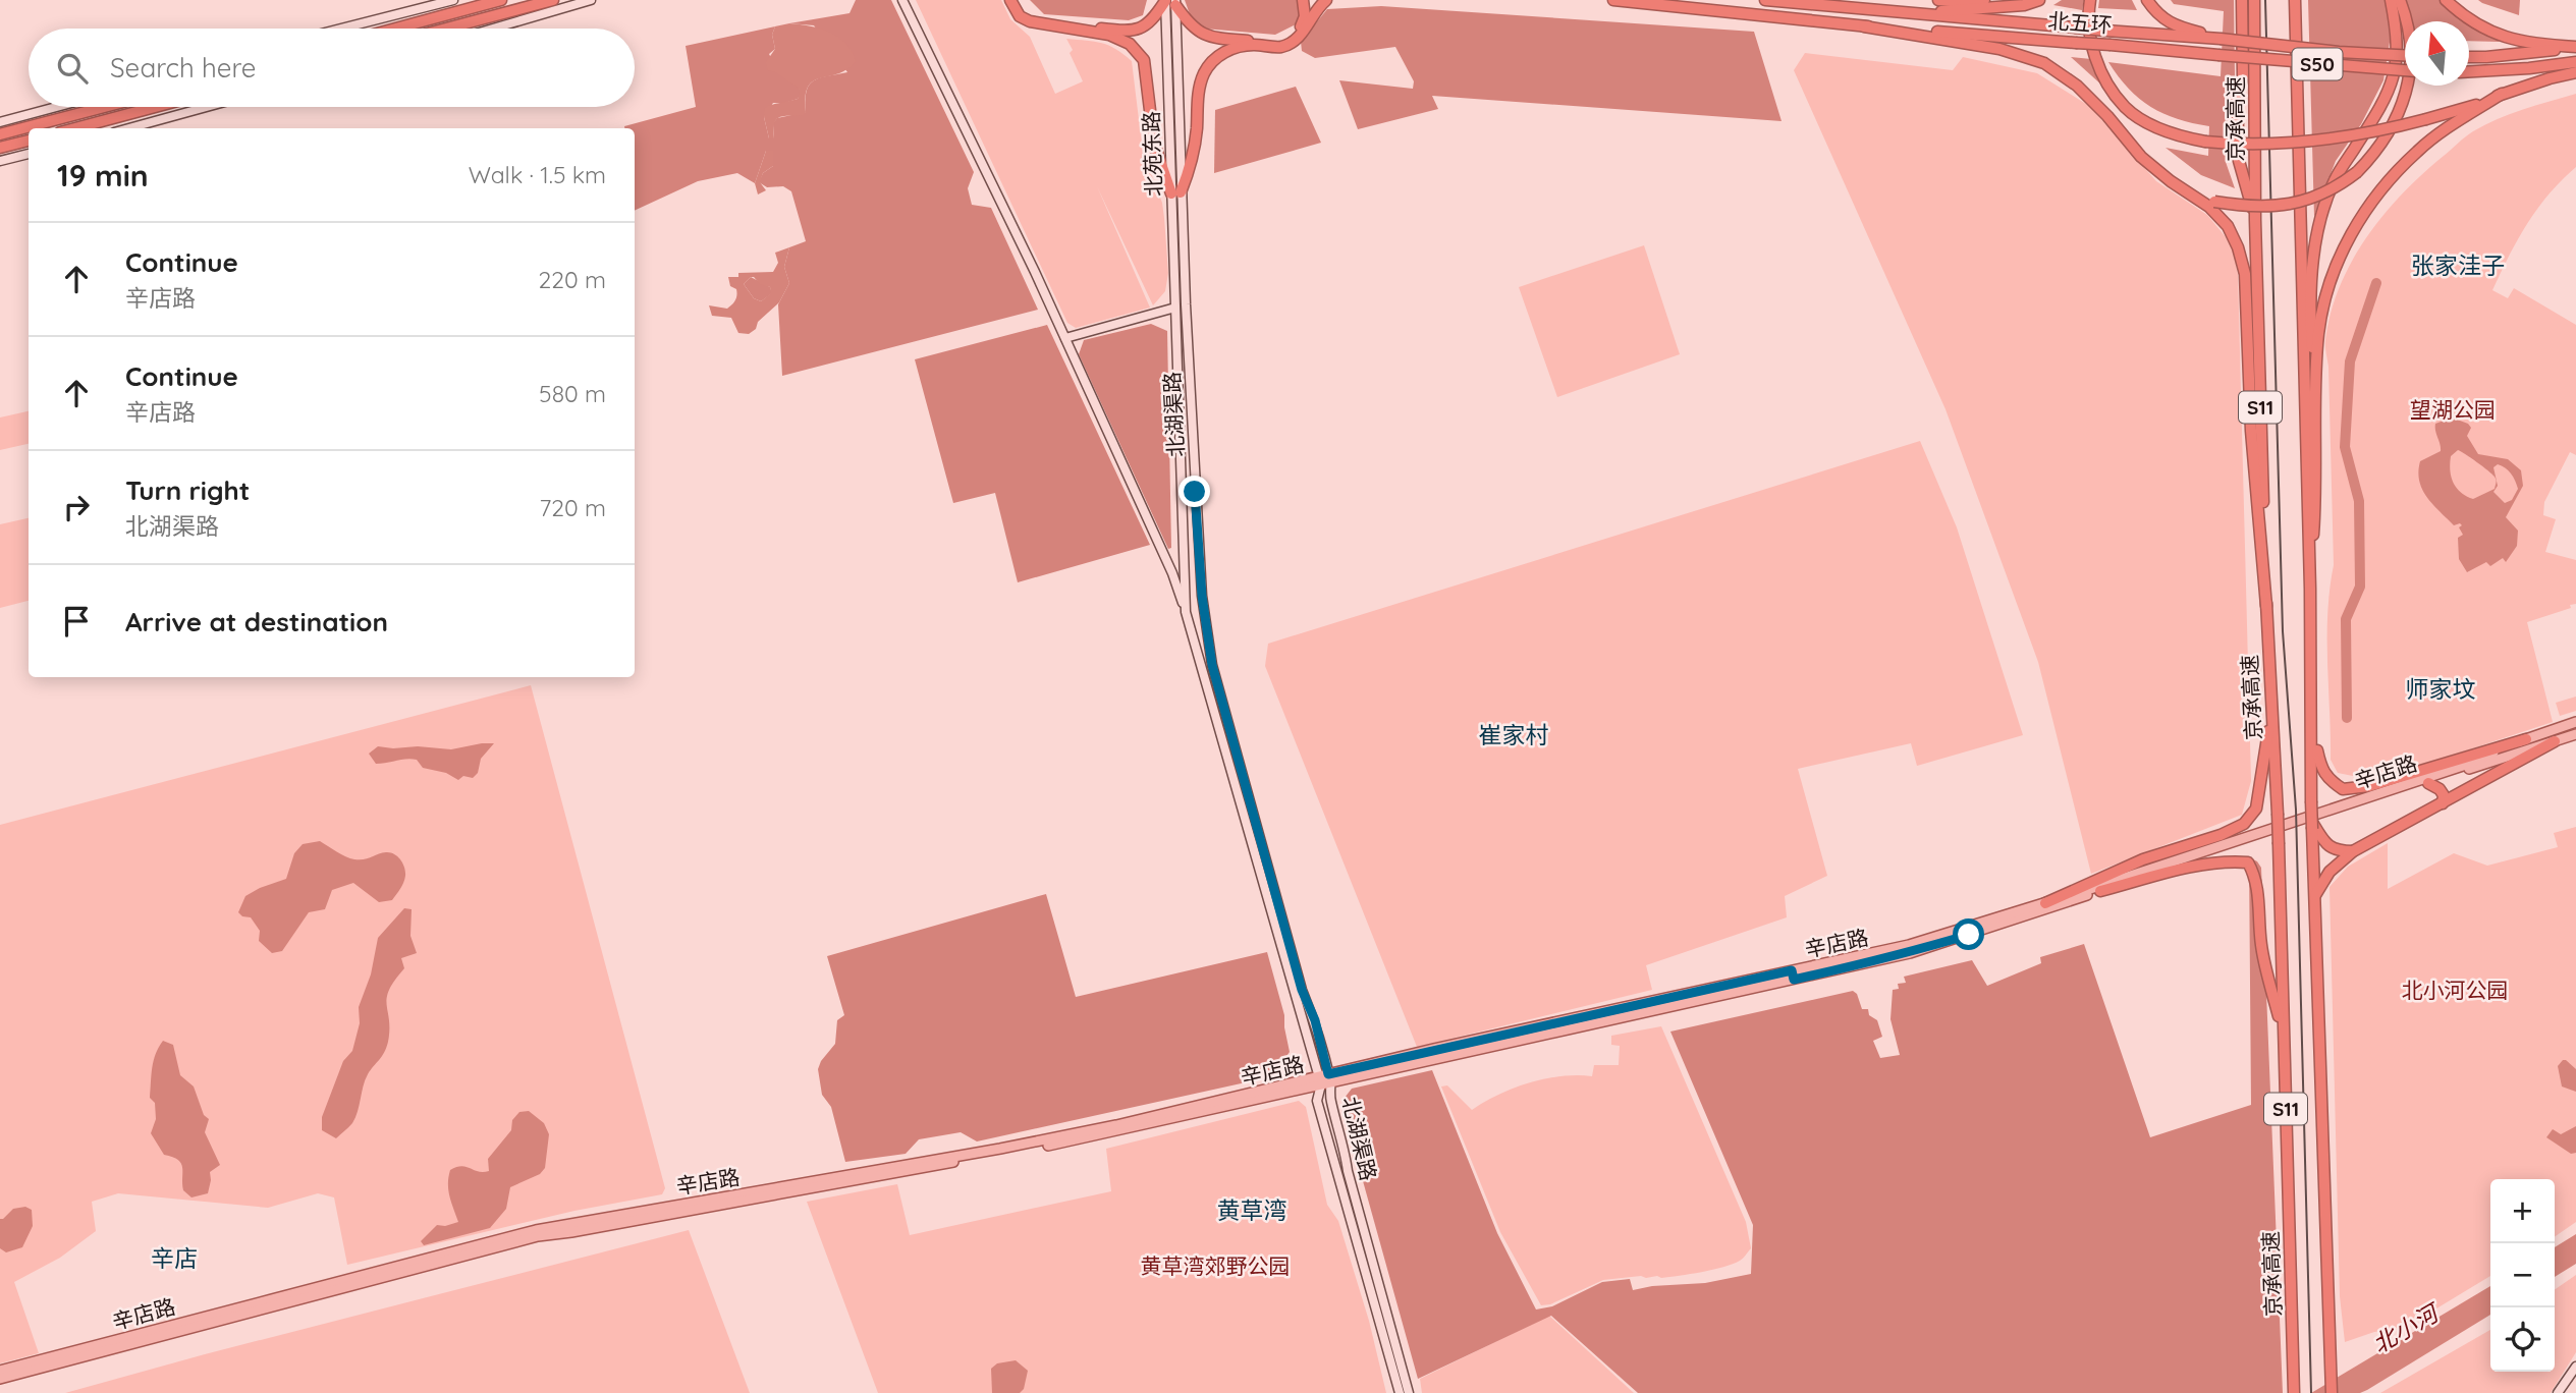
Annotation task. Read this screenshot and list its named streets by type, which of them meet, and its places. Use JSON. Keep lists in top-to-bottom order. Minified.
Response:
{"streets":{"highway":["北五环","S50","京承高速","S11"],"main road":["北苑东路","北湖渠路","辛店路"]},"crossings":[["北苑东路","北湖渠路"],["北湖渠路","辛店路"]],"districts":["张家洼子","师家坟","崔家村","黄草湾","辛店"],"water":["北小河"],"parks":["望湖公园","北小河公园","黄草湾郊野公园"],"north":"top","page":{"search":"Search here","heading":["19 min","Walk · 1.5 km"],"list":[["Continue","辛店路","220 m"],["Continue","辛店路","580 m"],["Turn right","北湖渠路","720 m"],"Arrive at destination"],"map_buttons":["+","−"]}}
